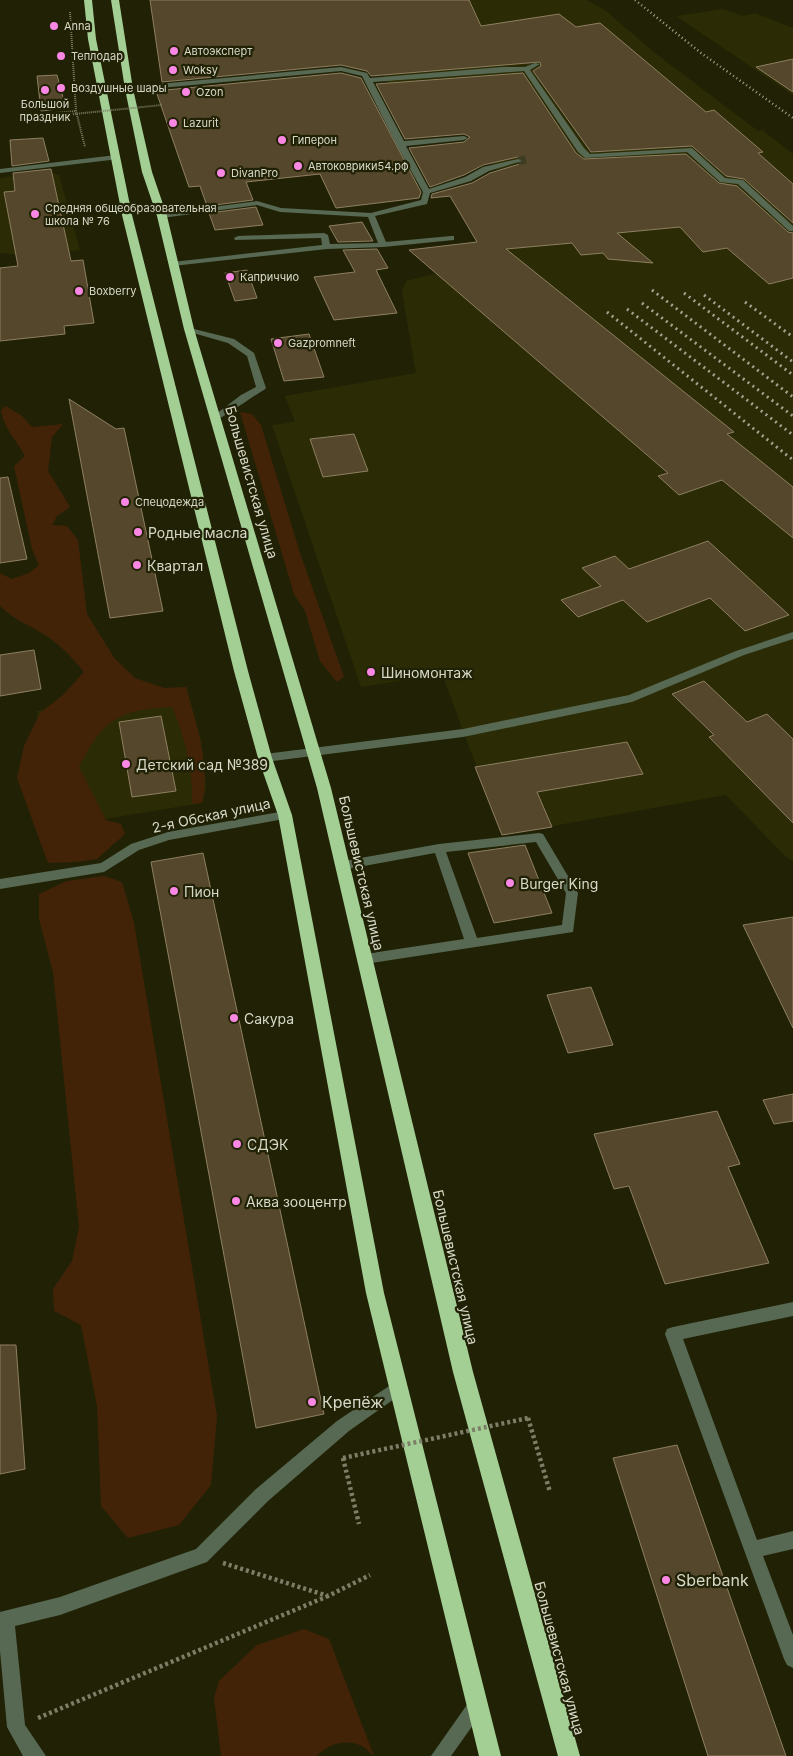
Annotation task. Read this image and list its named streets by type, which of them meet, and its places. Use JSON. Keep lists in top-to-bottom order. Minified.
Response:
{"streets":{"highway":["Большевистская улица"],"street":["2-я Обская улица"]},"places":["Anna","Автоэксперт","Теплодар","Woksy","Воздушные шары","Большой праздник","Ozon","Lazurit","Гиперон","Автоковрики54.рф","DivanPro","Средняя общеобразовательная школа № 76","Каприччио","Boxberry","Gazpromneft","Спецодежда","Родные масла","Квартал","Шиномонтаж","Детский сад №389","Burger King","Пион","Сакура","СДЭК","Аква зооцентр","Крепёж","Sberbank"]}
